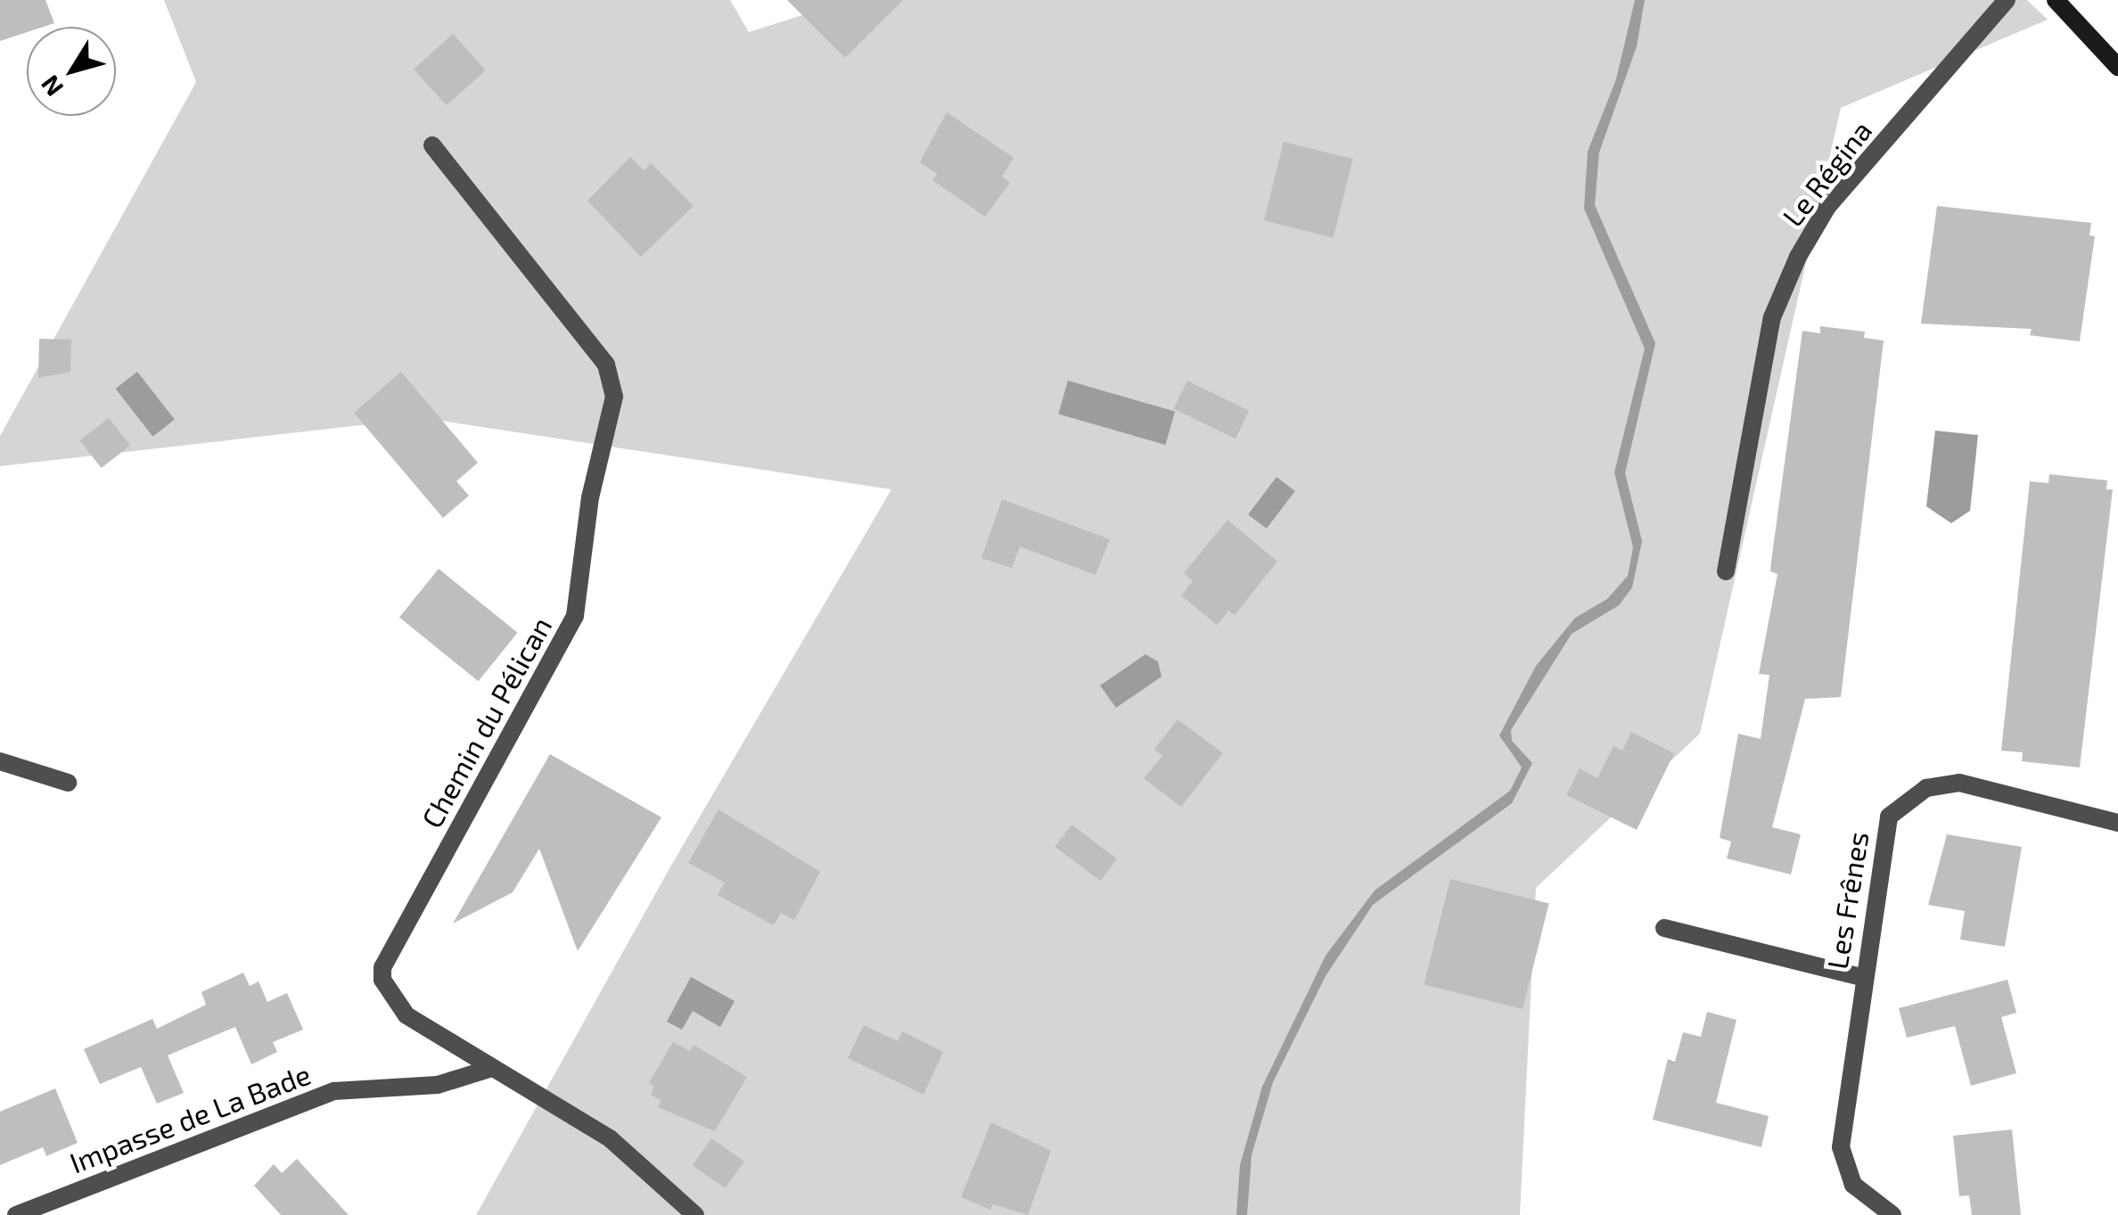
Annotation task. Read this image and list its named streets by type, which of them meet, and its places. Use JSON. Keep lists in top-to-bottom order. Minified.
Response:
{"streets":{"street":["Le Régina","Chemin du Pélican","Les Frênes","Impasse de La Bade"]},"crossings":[["Chemin du Pélican","Impasse de La Bade"]],"north":"bottom left"}
